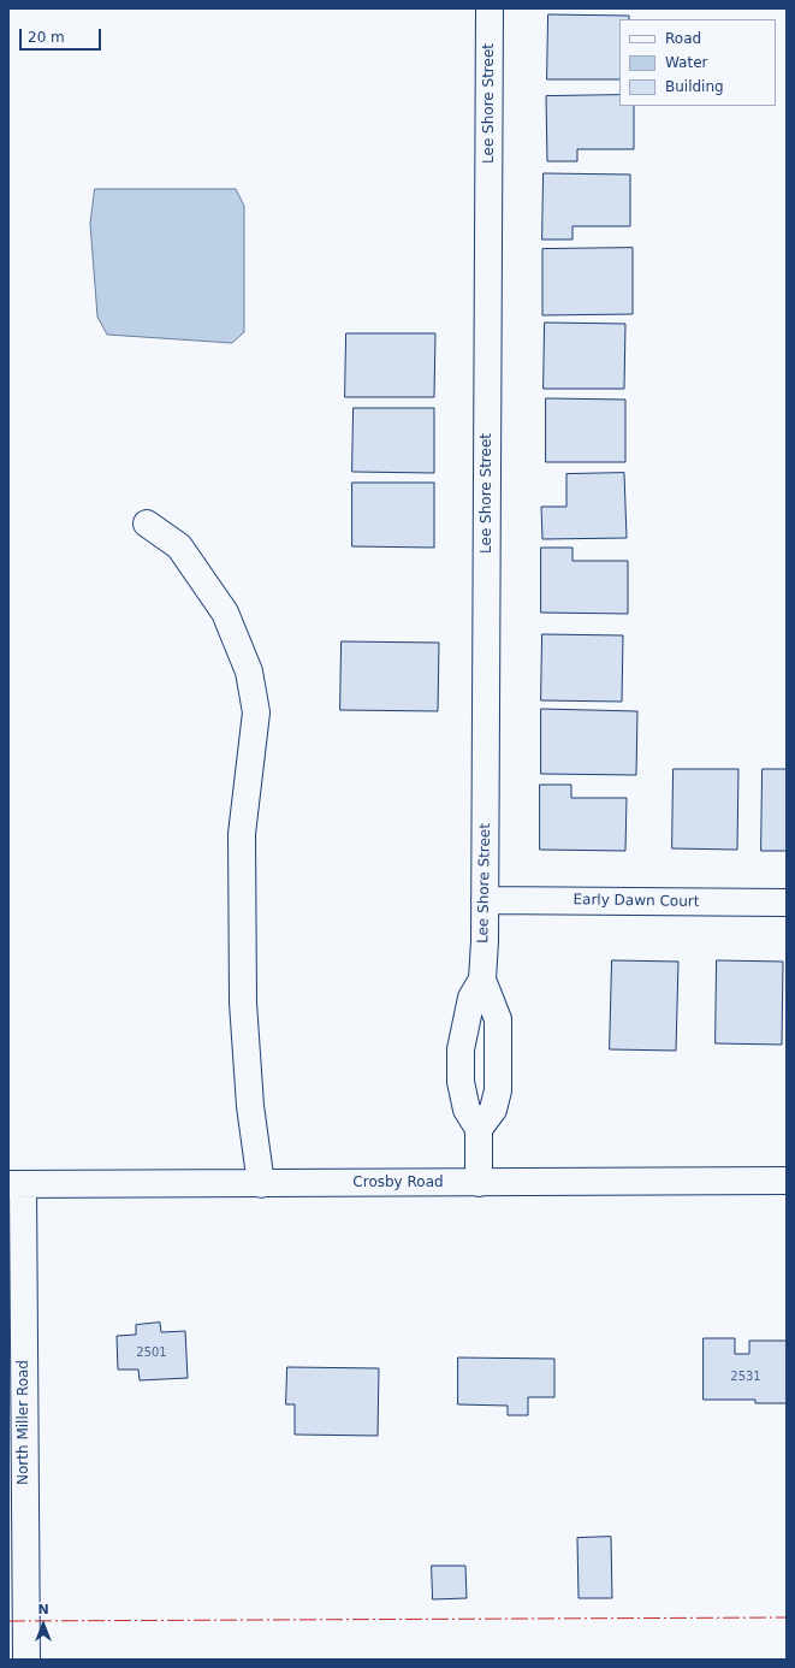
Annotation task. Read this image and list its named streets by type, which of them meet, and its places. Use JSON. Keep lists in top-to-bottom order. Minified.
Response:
{"streets":{"street":["Lee Shore Street","Early Dawn Court","Crosby Road","North Miller Road"]},"crossings":[["Lee Shore Street","Early Dawn Court"],["Crosby Road","North Miller Road"]],"house_numbers":["2501","2531"],"legend":["Road","Water","Building"],"scale_bar":"20 m","north":"top"}
